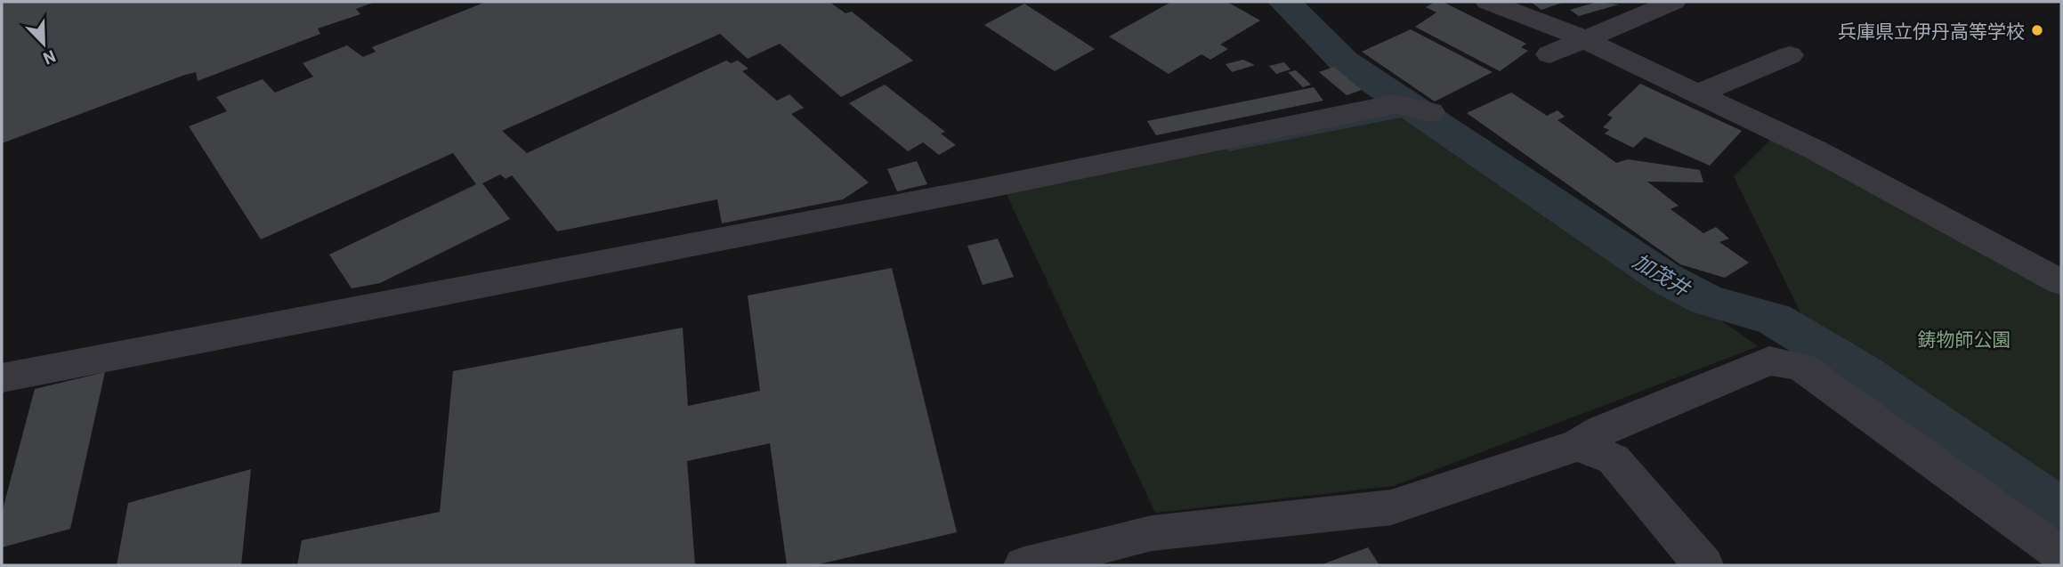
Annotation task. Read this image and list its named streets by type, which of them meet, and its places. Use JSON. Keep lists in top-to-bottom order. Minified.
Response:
{"water":["加茂井"],"parks":["鋳物師公園"],"places":["兵庫県立伊丹高等学校"],"north":"bottom right"}
